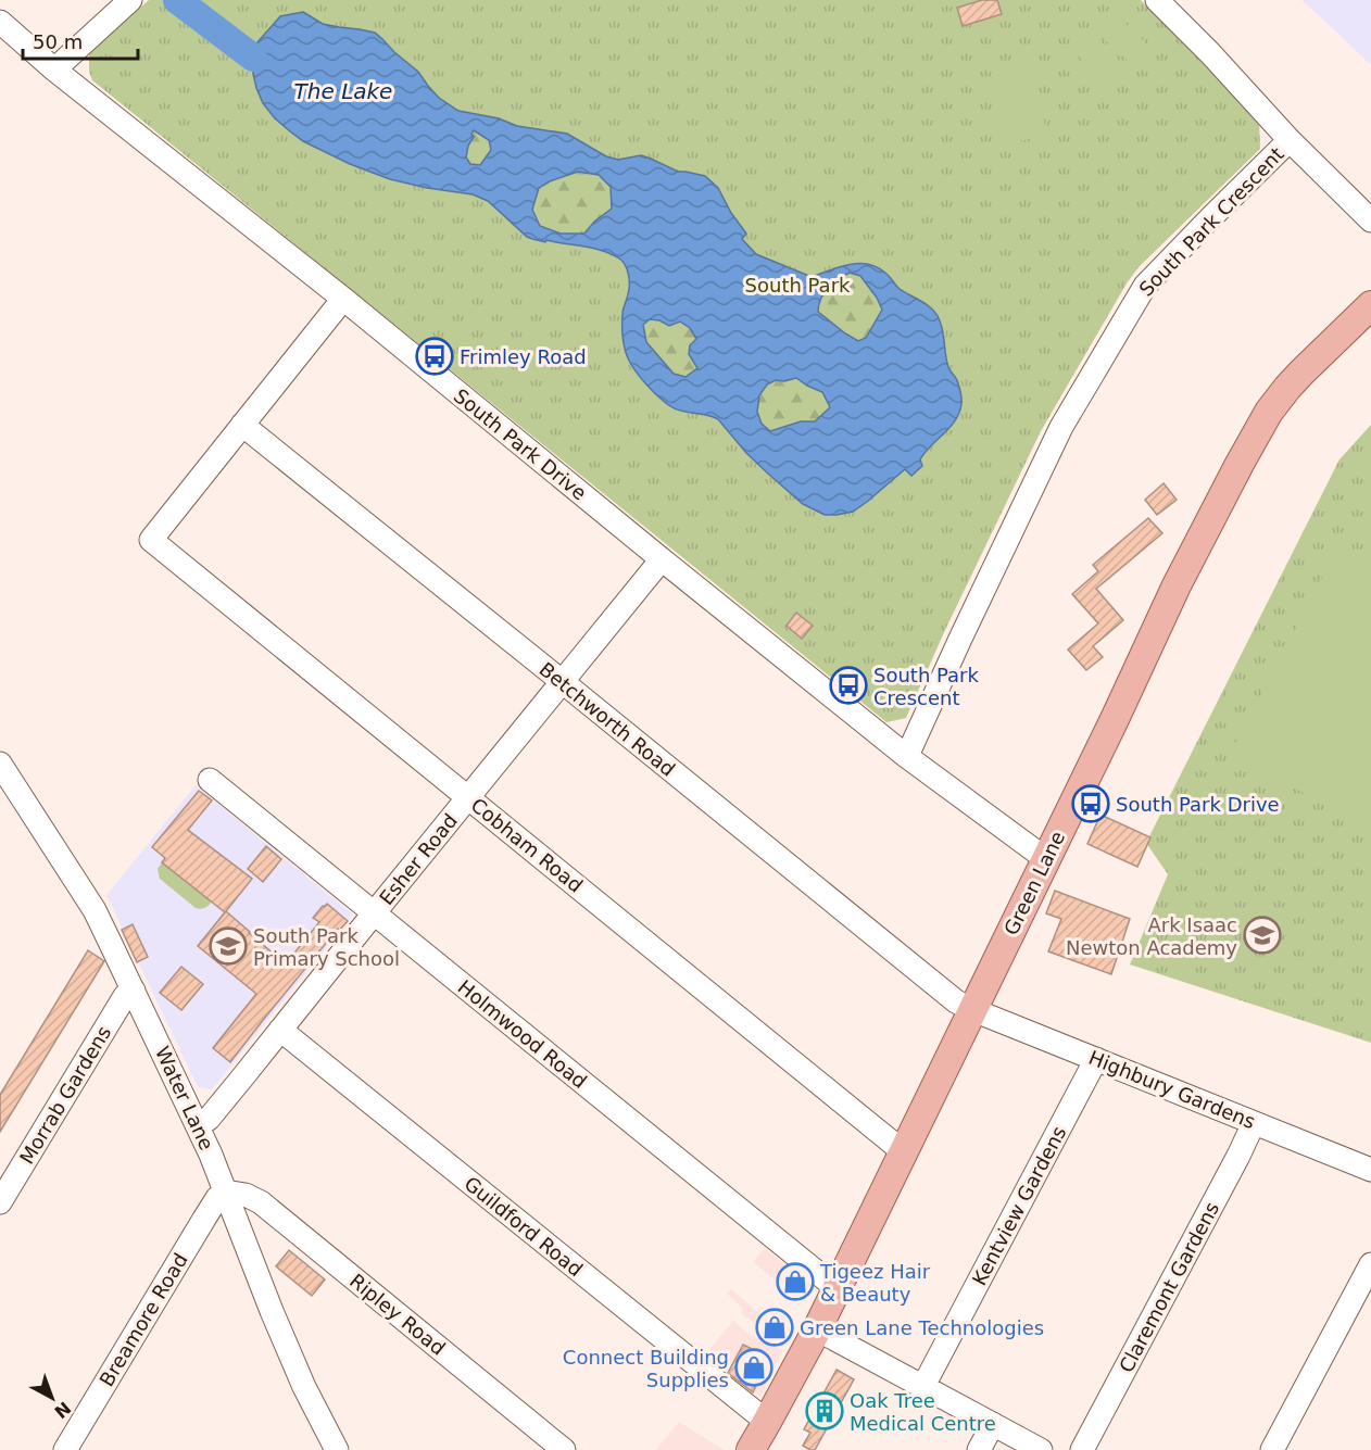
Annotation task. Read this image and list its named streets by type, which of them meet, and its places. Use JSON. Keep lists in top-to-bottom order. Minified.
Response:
{"streets":{"main road":["Green Lane"],"street":["South Park Crescent","South Park Drive","Betchworth Road","Cobham Road","Esher Road","Holmwood Road","Highbury Gardens","Morrab Gardens","Water Lane","Kentview Gardens","Guildford Road","Claremont Gardens","Ripley Road","Breamore Road"]},"crossings":[["South Park Crescent","South Park Drive"],["South Park Drive","Esher Road"],["South Park Drive","Green Lane"],["Betchworth Road","Cobham Road"],["Betchworth Road","Esher Road"],["Betchworth Road","Green Lane"],["Betchworth Road","Highbury Gardens"],["Cobham Road","Esher Road"],["Cobham Road","Green Lane"],["Esher Road","Holmwood Road"],["Esher Road","Water Lane"],["Esher Road","Guildford Road"],["Green Lane","Holmwood Road"],["Green Lane","Highbury Gardens"],["Green Lane","Guildford Road"],["Highbury Gardens","Kentview Gardens"],["Highbury Gardens","Claremont Gardens"],["Morrab Gardens","Water Lane"],["Water Lane","Ripley Road"],["Water Lane","Breamore Road"],["Ripley Road","Breamore Road"]],"water":["The Lake"],"parks":["South Park"],"places":{"bus stop":["Frimley Road","South Park Crescent","South Park Drive"],"school or university":["Ark Isaac Newton Academy","South Park Primary School"],"shop":["Tigeez Hair & Beauty","Green Lane Technologies","Connect Building Supplies"],"building":["Oak Tree Medical Centre"]},"scale_bar":"50 m","north":"bottom right"}
